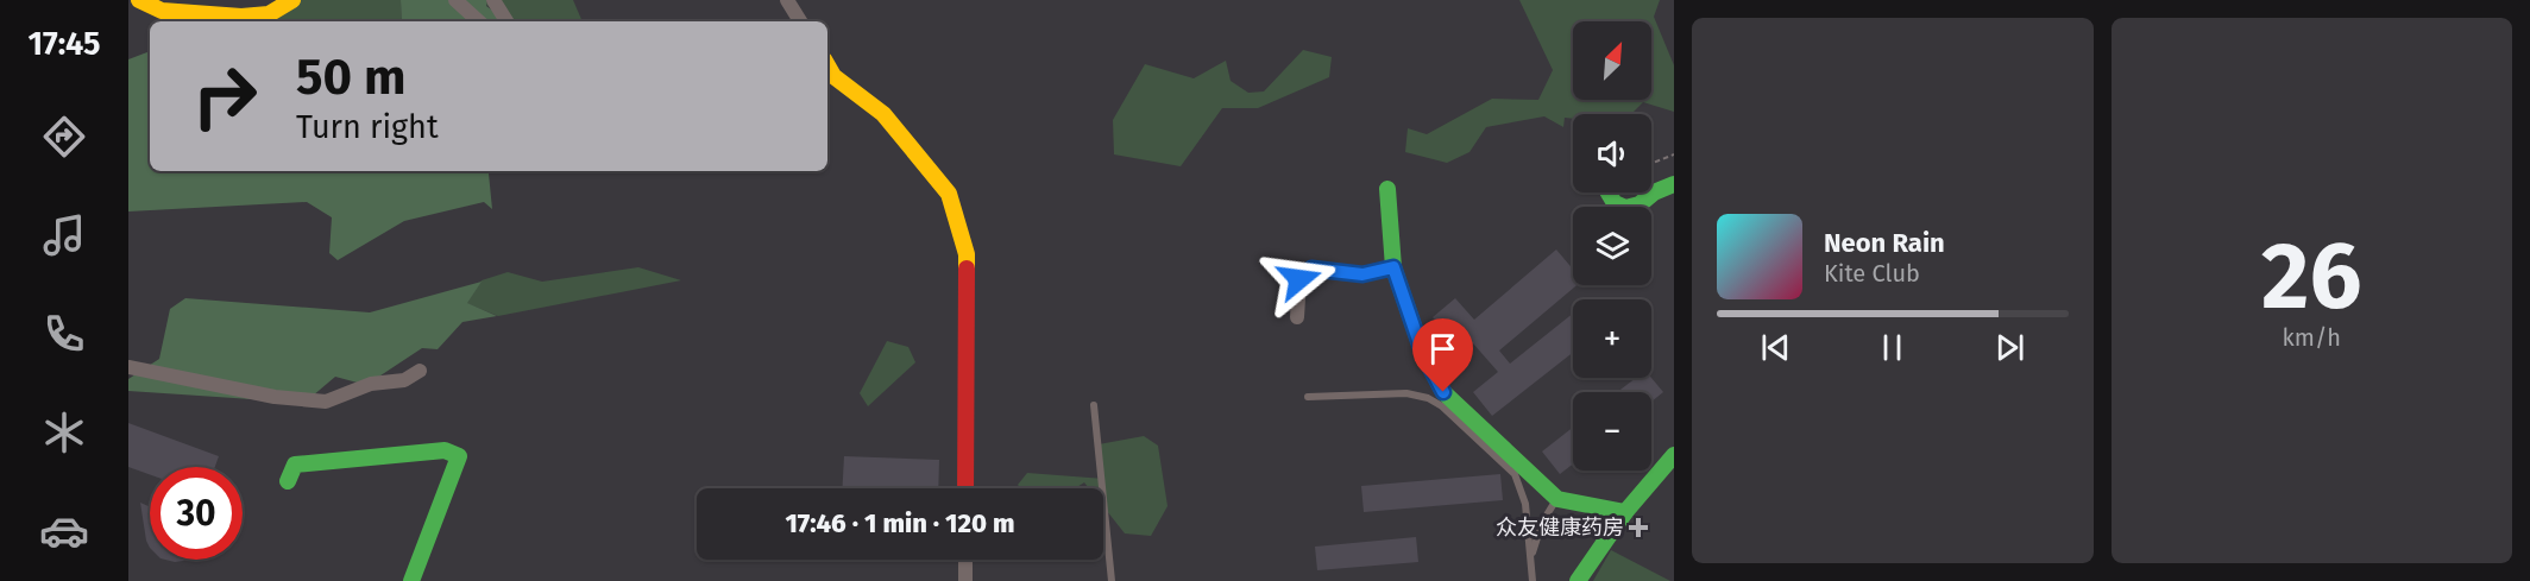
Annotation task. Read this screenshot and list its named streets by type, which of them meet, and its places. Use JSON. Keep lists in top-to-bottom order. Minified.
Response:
{"places":{"health":["众友健康药房"]},"north":"top right","page":{"tabs":"17:45","tile":["26","km/h"],"map_buttons":["+","−"],"turn":["50 m","Turn right"],"song":["Neon Rain","Kite Club"],"limit":"30","trip":"17:46 · 1 min · 120 m"}}
